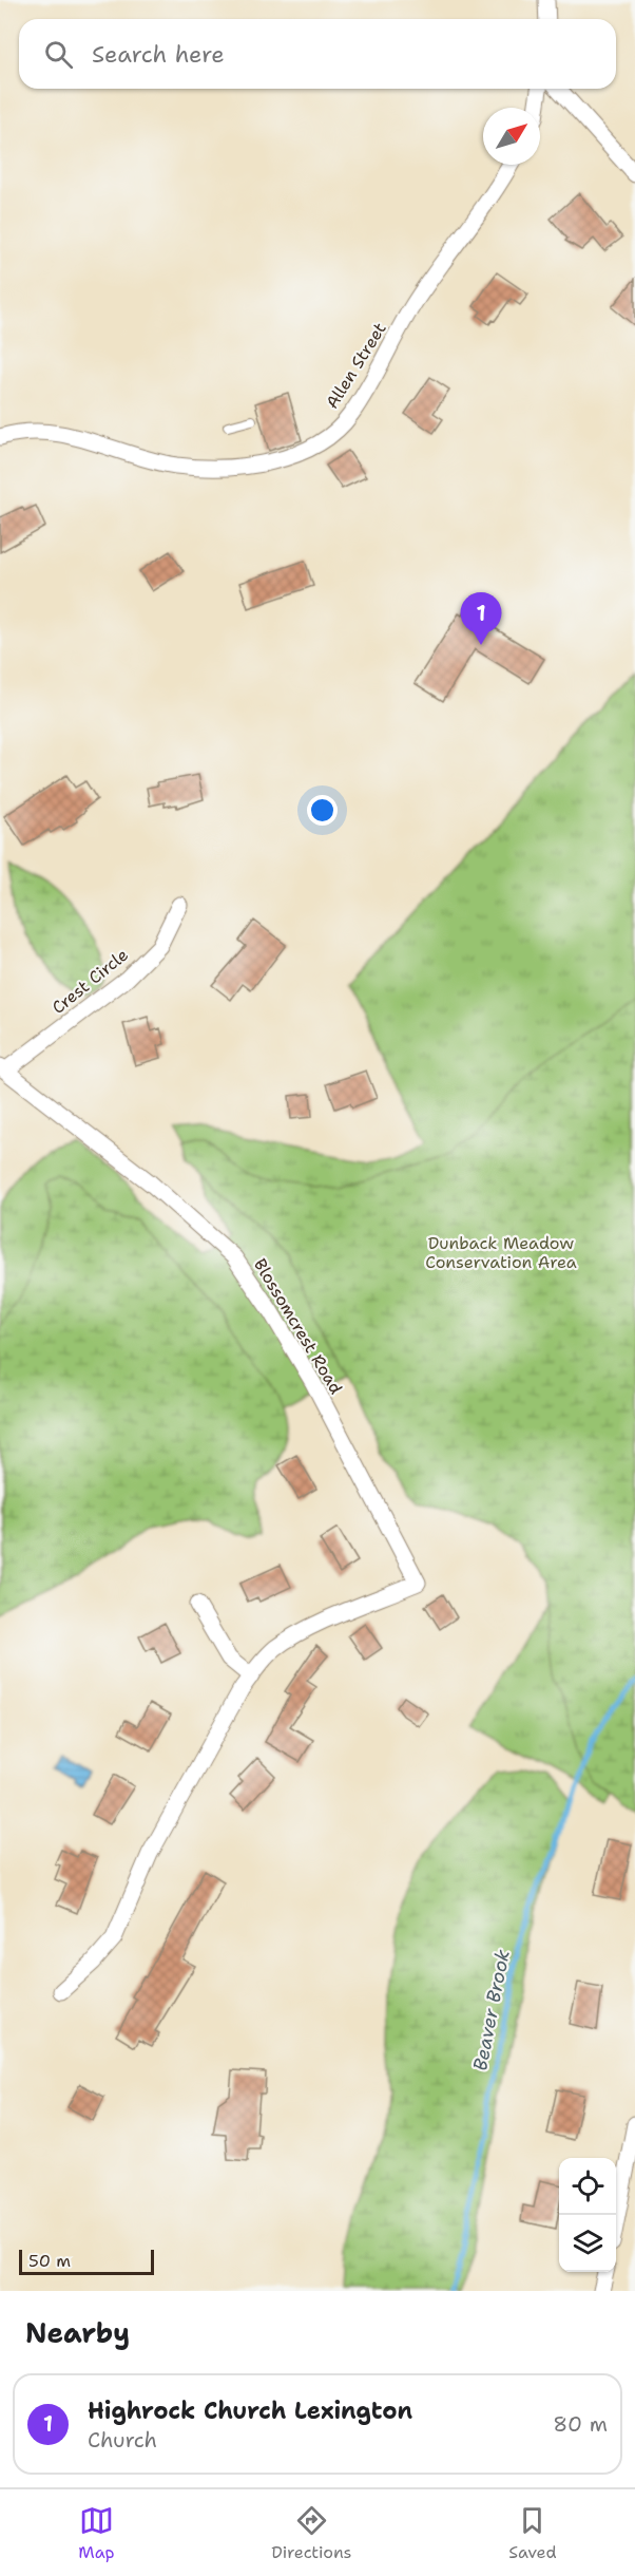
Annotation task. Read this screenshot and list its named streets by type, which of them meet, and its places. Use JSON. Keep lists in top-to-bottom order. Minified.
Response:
{"streets":{"street":["Allen Street","Crest Circle","Blossomcrest Road"]},"crossings":[["Crest Circle","Blossomcrest Road"]],"water":["Beaver Brook"],"parks":["Dunback Meadow Conservation Area"],"scale_bar":"50 m","north":"top right","page":{"search":"Search here","pins":"1","scale":"50 m","heading":"Nearby","list":[{"mark":"1","name":"Highrock Church Lexington","note":"Church","value":"80 m"}],"nav":["Map","Directions","Saved"]}}
